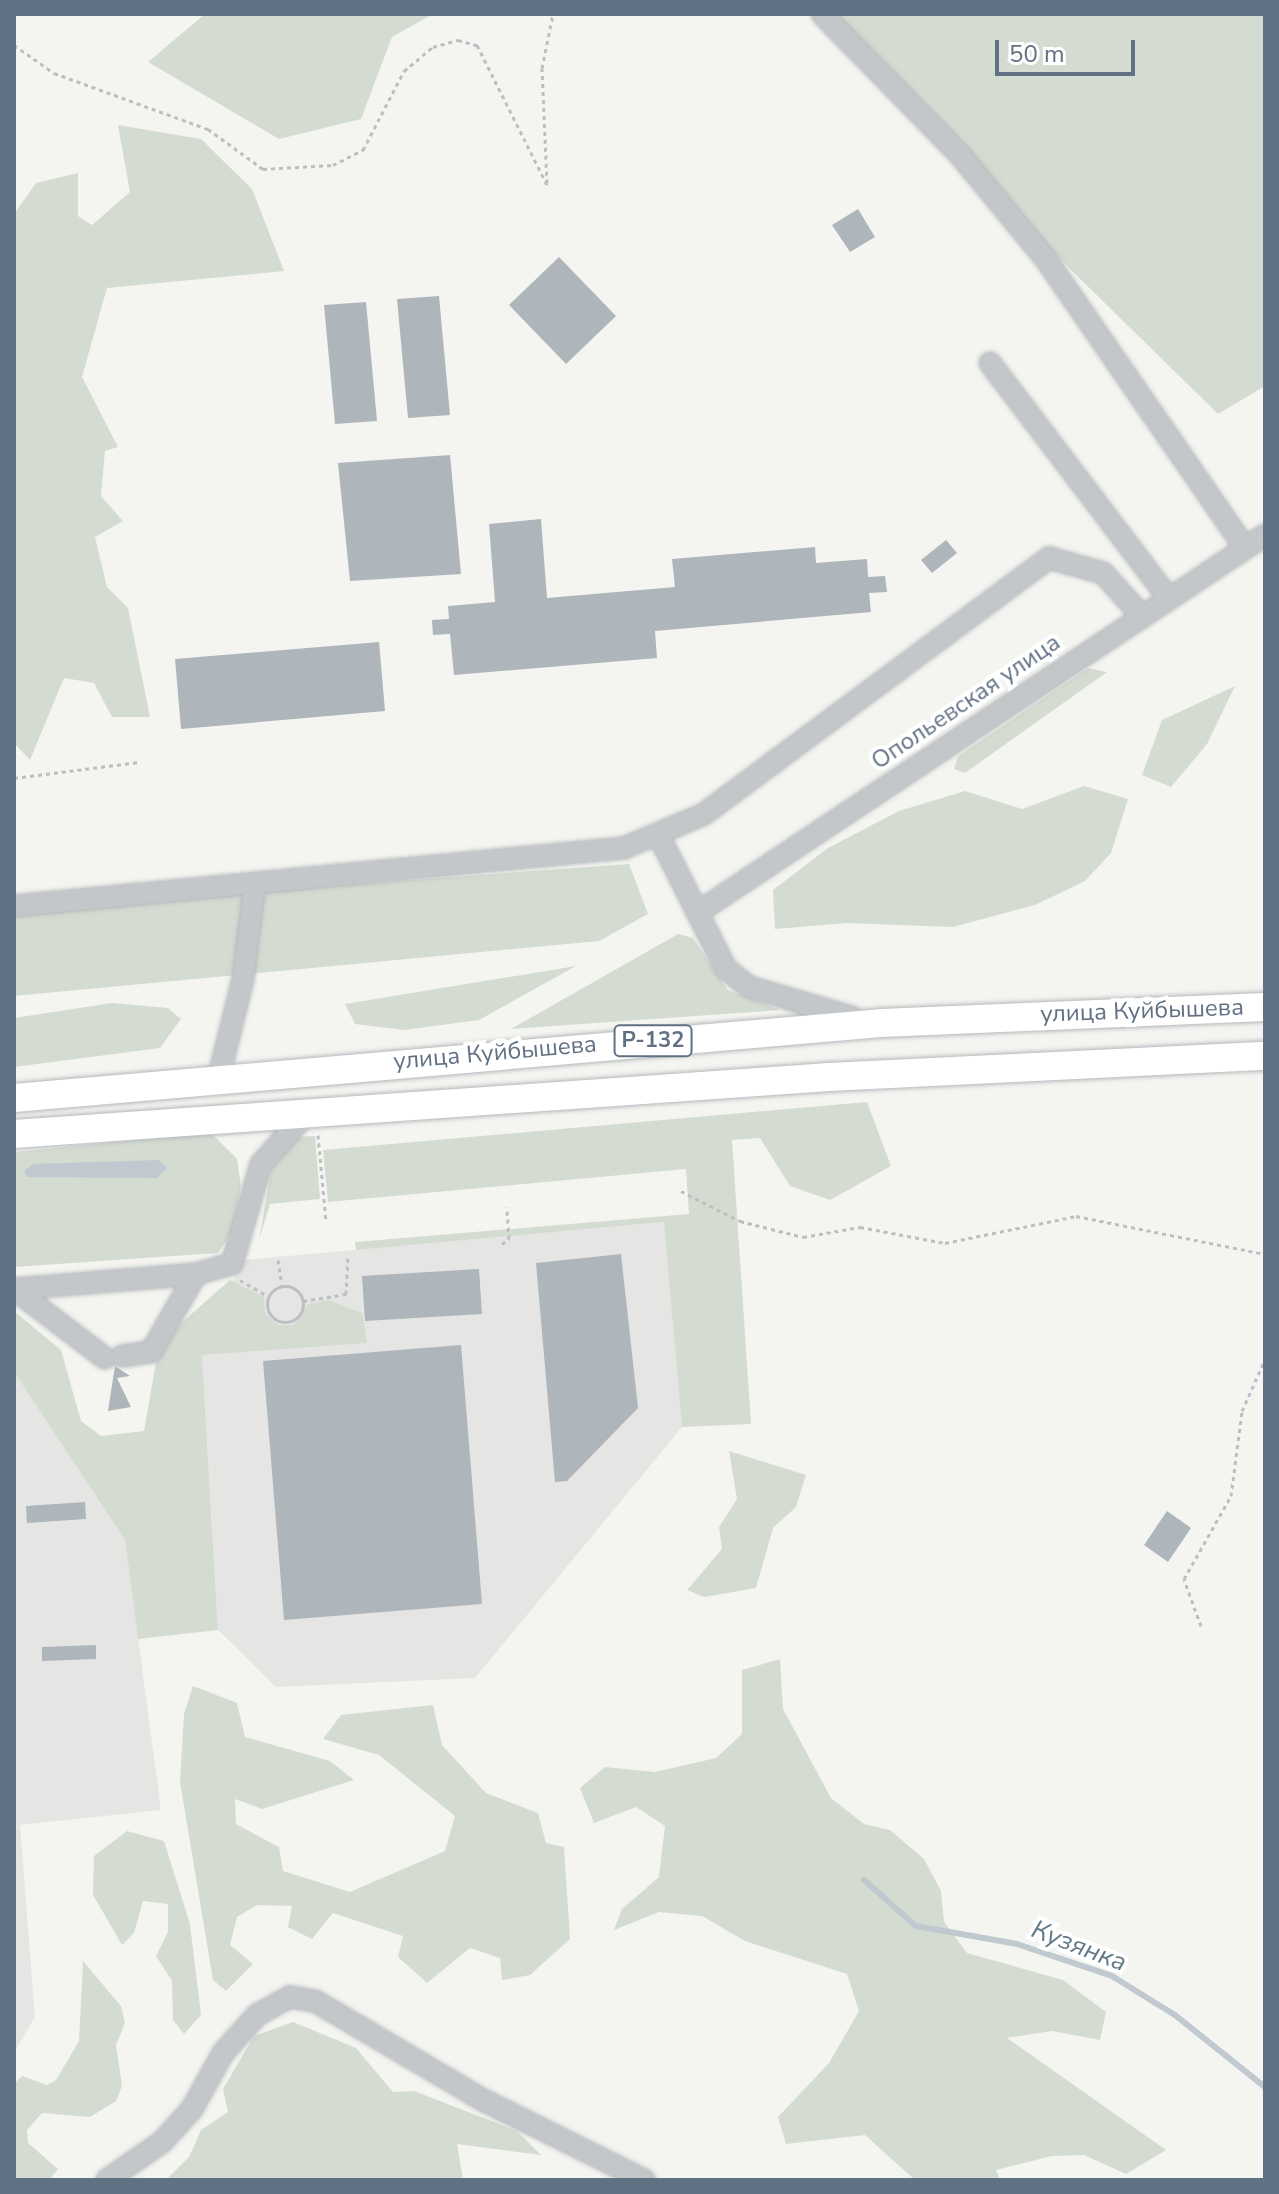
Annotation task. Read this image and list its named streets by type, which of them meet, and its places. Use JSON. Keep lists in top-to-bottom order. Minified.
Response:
{"streets":{"highway":["улица Куйбышева","Р-132"],"street":["Опольевская улица"]},"water":["Кузянка"],"scale_bar":"50 m"}
